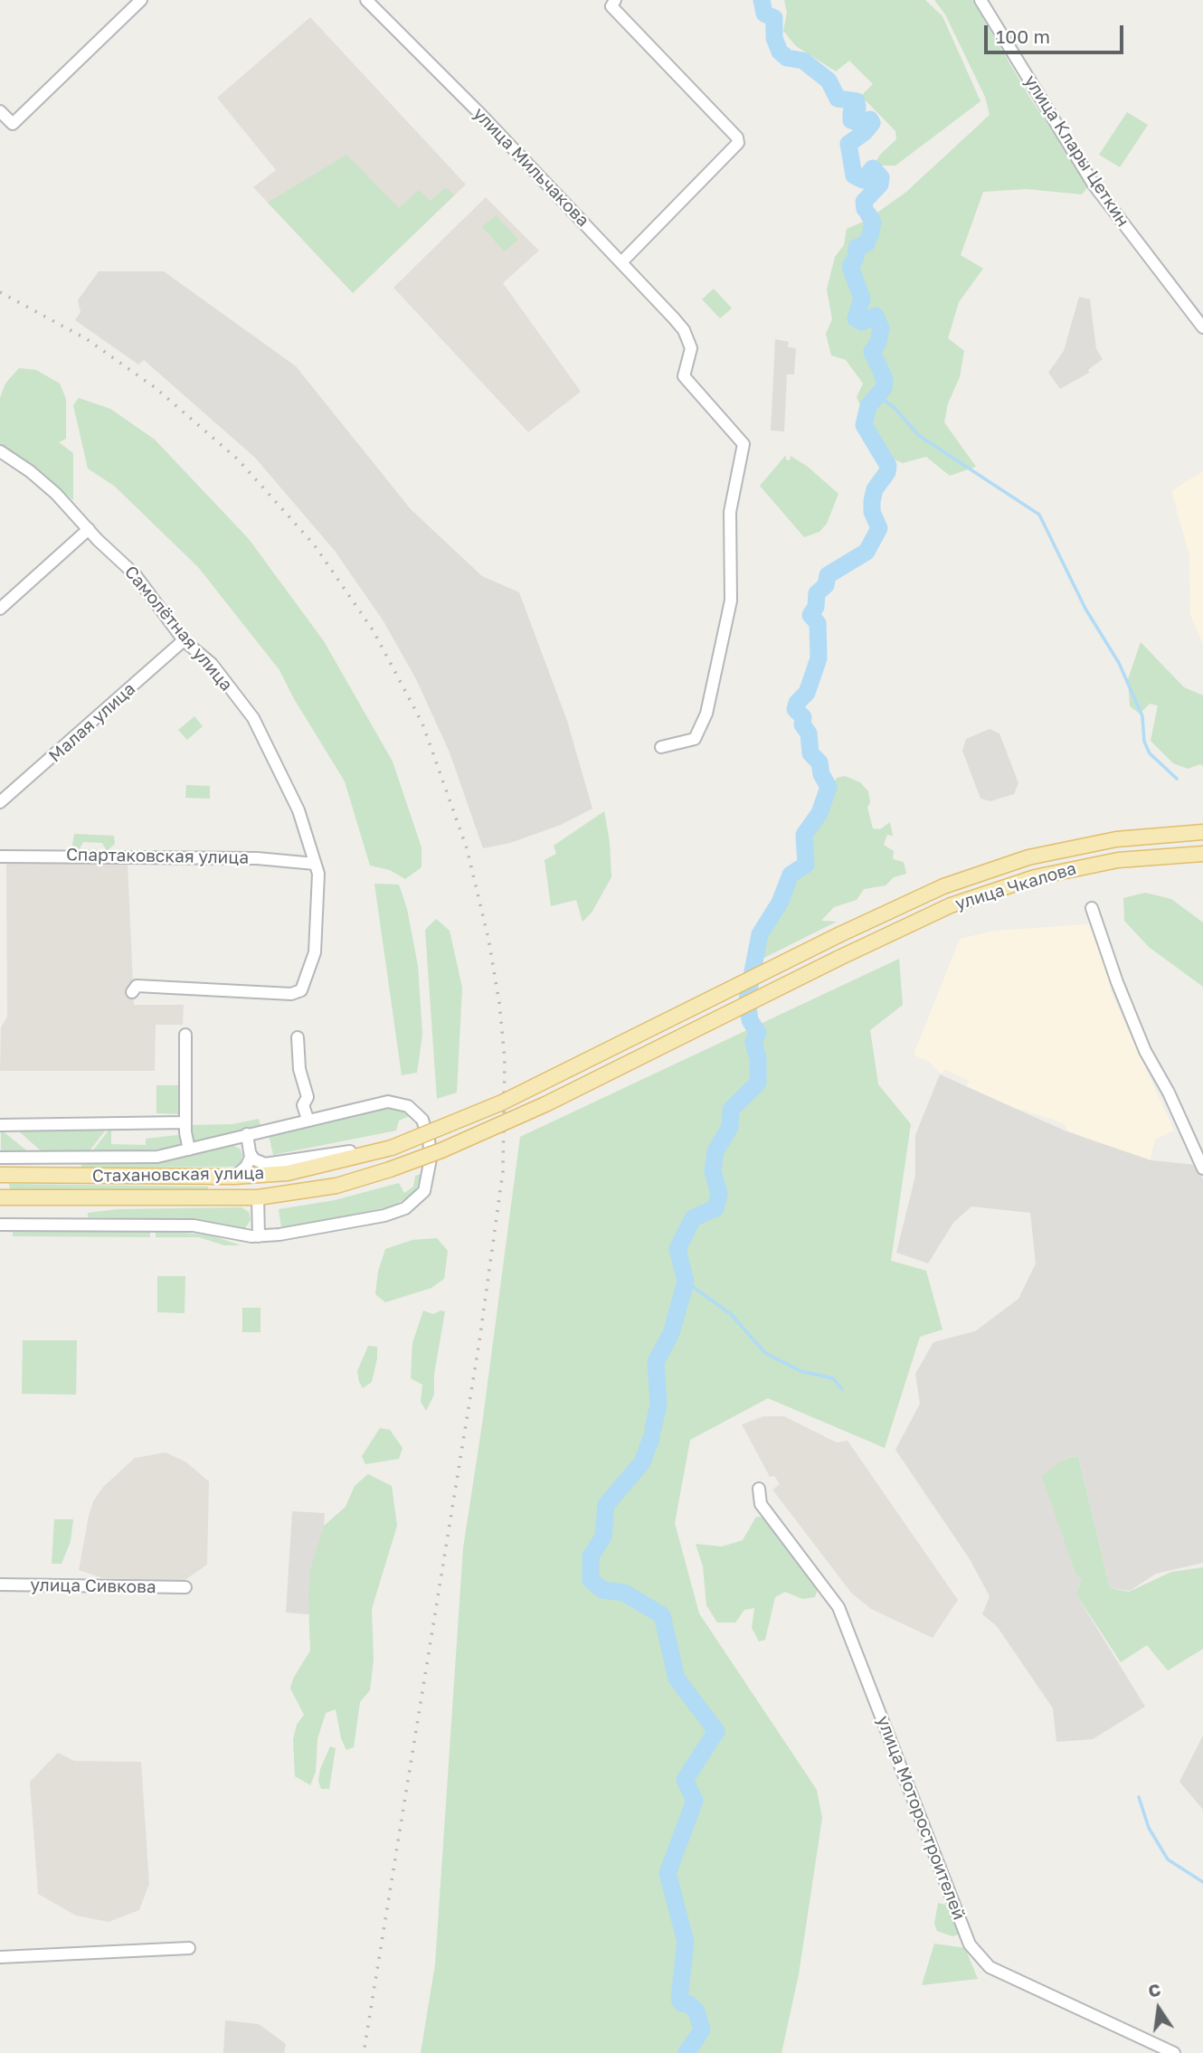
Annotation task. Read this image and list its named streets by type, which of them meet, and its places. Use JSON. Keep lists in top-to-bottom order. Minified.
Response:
{"streets":{"main road":["улица Чкалова","Стахановская улица"],"street":["улица Клары Цеткин","улица Мильчакова","Самолётная улица","Малая улица","Спартаковская улица","улица Сивкова","улица Моторостроителей"]},"crossings":[["Самолётная улица","Малая улица"],["Самолётная улица","Спартаковская улица"],["улица Чкалова","Стахановская улица"]],"scale_bar":"100 m","north":"top"}
